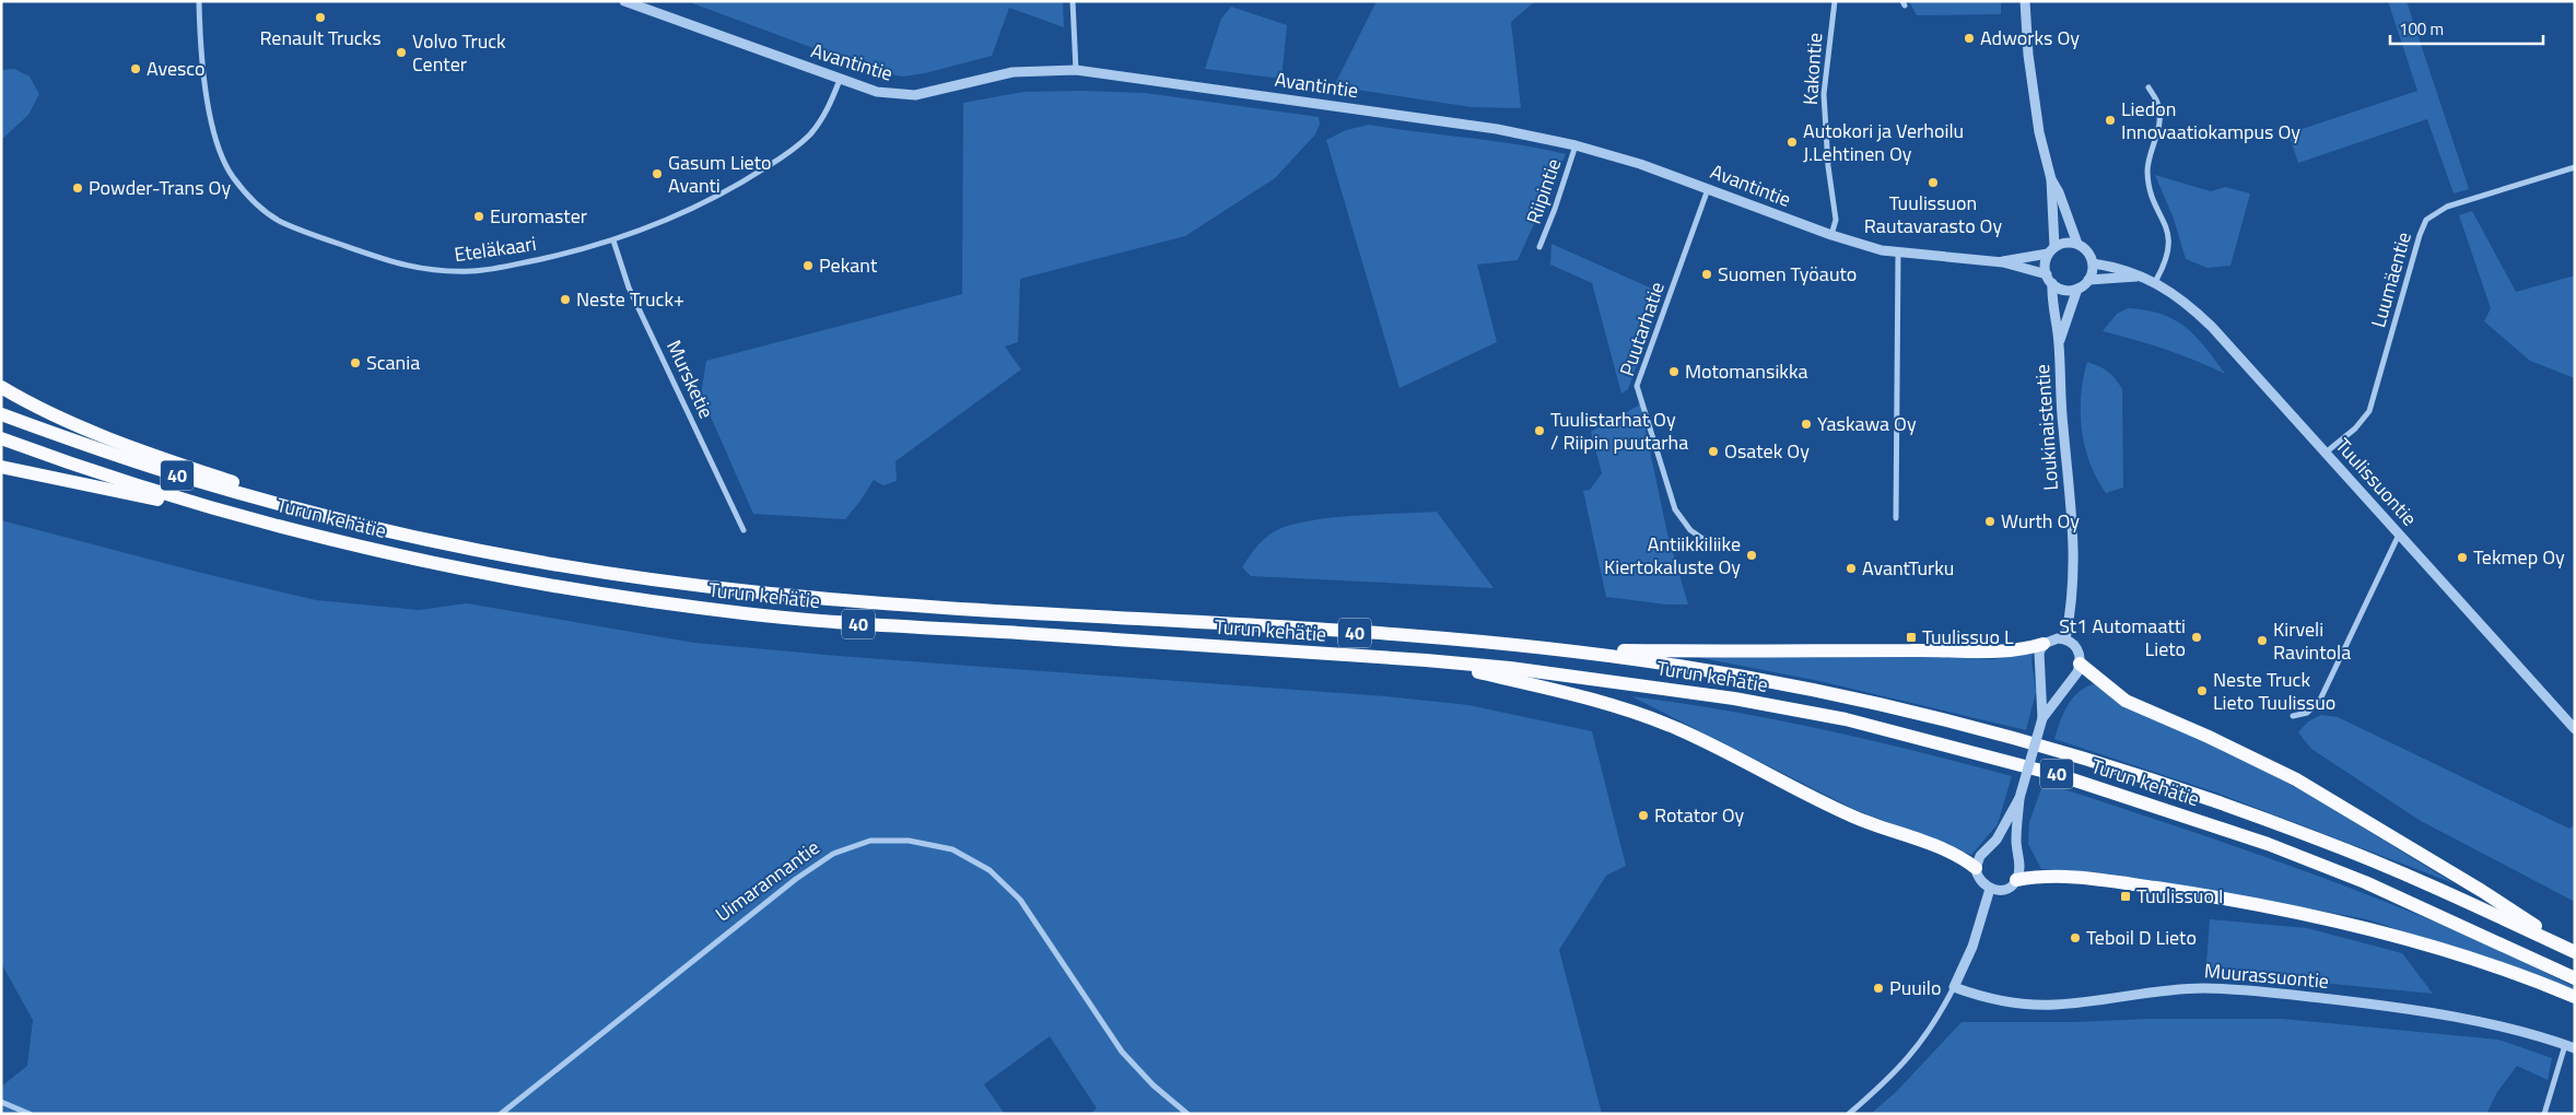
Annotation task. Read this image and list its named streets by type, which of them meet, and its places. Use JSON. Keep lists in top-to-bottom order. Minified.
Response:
{"streets":{"highway":["40","Turun kehätie"],"street":["Avantintie","Kakontie","Riipintie","Eteläkaari","Luumäentie","Puutarhatie","Mursketie","Loukinaistentie","Tuulissuontie","Uimarannantie","Muurassuontie"]},"crossings":[["Avantintie","Kakontie"],["Avantintie","Riipintie"],["Avantintie","Eteläkaari"],["Avantintie","Puutarhatie"],["Avantintie","Loukinaistentie"],["Avantintie","Tuulissuontie"],["Eteläkaari","Mursketie"],["Luumäentie","Tuulissuontie"],["Loukinaistentie","Tuulissuontie"]],"places":{"other":["Renault Trucks","Adworks Oy","Volvo Truck Center","Avesco","Liedon Innovaatiokampus Oy","Autokori ja Verhoilu J.Lehtinen Oy","Gasum Lieto Avanti","Tuulissuon Rautavarasto Oy","Powder-Trans Oy","Euromaster","Pekant","Suomen Työauto","Neste Truck+","Scania","Motomansikka","Yaskawa Oy","Tuulistarhat Oy / Riipin puutarha","Osatek Oy","Wurth Oy","Antiikkiliike Kiertokaluste Oy","Tekmep Oy","AvantTurku","St1 Automaatti Lieto","Kirveli Ravintola","Neste Truck Lieto Tuulissuo","Rotator Oy","Teboil D Lieto","Puuilo"],"transit":["Tuulissuo L","Tuulissuo I"]},"scale_bar":"100 m"}
